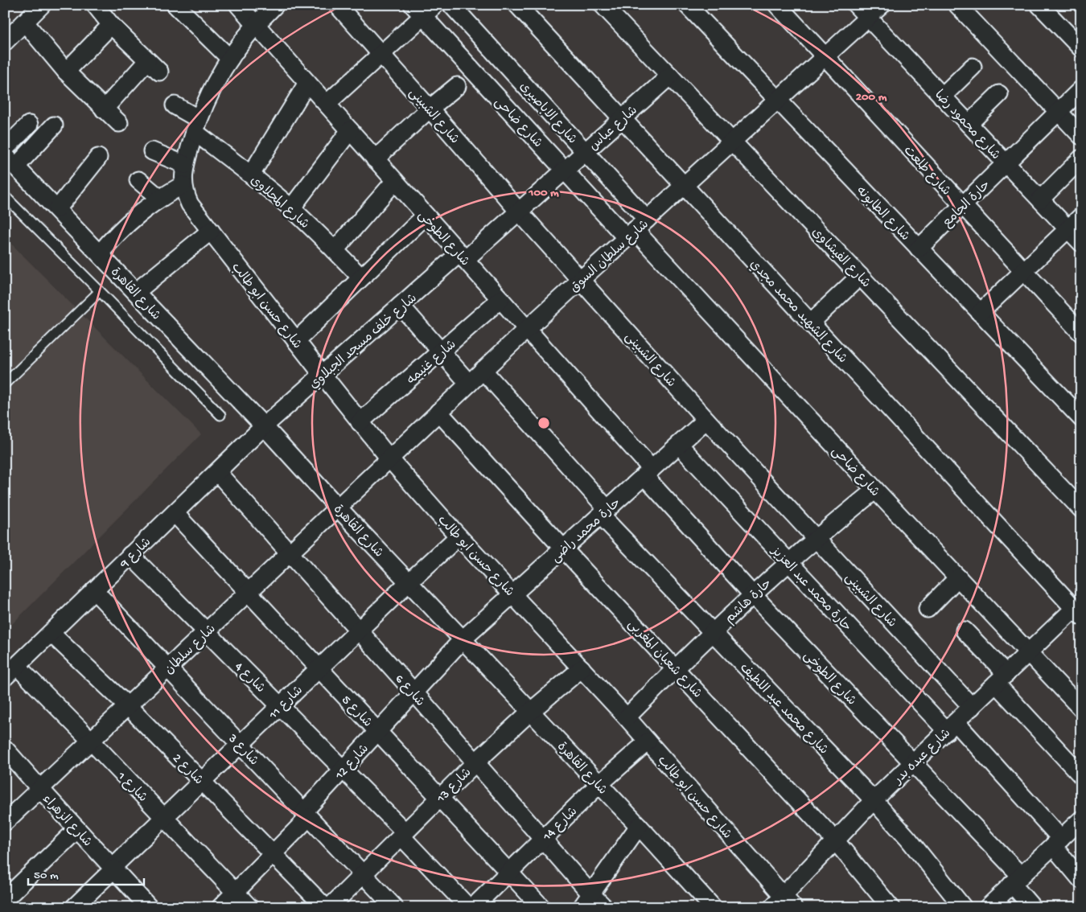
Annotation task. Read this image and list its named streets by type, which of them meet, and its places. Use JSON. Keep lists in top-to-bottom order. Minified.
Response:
{"streets":{"street":["شارع الاباصيرى","شارع الشبينى","شارع ضاحى","شارع محمود رضا","شارع عباس","شارع طلعت","شارع المحلاوى","حارة الجامع","شارع الطابونه","شارع الطوخى","شارع سلطان السوق","شارع الفيشاوى","شارع القاهرة","شارع حسن ابو طالب","شارع الشهيد محمد مجدي","شارع خلف مسجد الجبلاوي","شارع غنيمه","حارة محمد راضى","شارع 9","حارة محمد عبد العزيز","حارة هاشم","شارع سلطان","شارع شعبان المغربى","شارع 4","شارع 6","شارع 11","شارع محمد عبد اللطيف","شارع 5","شارع 3","شارع عبده بدر","شارع 12","شارع 2","شارع 13","شارع 1","شارع الزهراء","شارع 14"]},"crossings":[["شارع الاباصيرى","شارع ضاحى"],["شارع الاباصيرى","شارع عباس"],["شارع الاباصيرى","شارع سلطان السوق"],["شارع الشبينى","شارع عباس"],["شارع الشبينى","شارع سلطان السوق"],["شارع الشبينى","حارة محمد راضى"],["شارع الشبينى","حارة هاشم"],["شارع الشبينى","شارع عبده بدر"],["شارع ضاحى","شارع عباس"],["شارع ضاحى","شارع سلطان السوق"],["شارع ضاحى","حارة هاشم"],["شارع ضاحى","شارع عبده بدر"],["شارع محمود رضا","حارة الجامع"],["شارع محمود رضا","شارع سلطان السوق"],["شارع عباس","شارع الطوخى"],["شارع عباس","شارع الفيشاوى"],["شارع عباس","شارع الشهيد محمد مجدي"],["شارع عباس","شارع خلف مسجد الجبلاوي"],["شارع طلعت","حارة الجامع"],["شارع طلعت","شارع سلطان السوق"],["حارة الجامع","شارع الطابونه"],["شارع الطابونه","شارع سلطان السوق"],["شارع الطوخى","شارع سلطان السوق"],["شارع الطوخى","شارع خلف مسجد الجبلاوي"],["شارع الطوخى","شارع غنيمه"],["شارع الطوخى","حارة محمد راضى"],["شارع الطوخى","حارة هاشم"],["شارع الطوخى","شارع عبده بدر"],["شارع سلطان السوق","شارع الفيشاوى"],["شارع سلطان السوق","شارع القاهرة"],["شارع سلطان السوق","شارع حسن ابو طالب"],["شارع سلطان السوق","شارع الشهيد محمد مجدي"],["شارع سلطان السوق","شارع سلطان"],["شارع سلطان السوق","شارع شعبان المغربى"],["شارع سلطان السوق","شارع محمد عبد اللطيف"],["شارع القاهرة","شارع خلف مسجد الجبلاوي"],["شارع القاهرة","حارة محمد راضى"],["شارع القاهرة","شارع 9"],["شارع القاهرة","شارع سلطان"],["شارع القاهرة","شارع 11"],["شارع القاهرة","شارع 12"],["شارع القاهرة","شارع 13"],["شارع القاهرة","شارع 14"],["شارع حسن ابو طالب","شارع خلف مسجد الجبلاوي"],["شارع حسن ابو طالب","شارع غنيمه"],["شارع حسن ابو طالب","حارة محمد راضى"],["شارع حسن ابو طالب","حارة هاشم"],["شارع حسن ابو طالب","شارع 11"],["شارع حسن ابو طالب","شارع عبده بدر"],["شارع حسن ابو طالب","شارع 13"],["شارع حسن ابو طالب","شارع 14"],["شارع الشهيد محمد مجدي","شارع عبده بدر"],["شارع خلف مسجد الجبلاوي","شارع 9"],["حارة محمد راضى","حارة محمد عبد العزيز"],["حارة محمد راضى","شارع شعبان المغربى"],["حارة محمد راضى","شارع محمد عبد اللطيف"],["حارة محمد راضى","شارع 12"],["شارع 9","شارع 4"],["شارع 9","شارع 6"],["شارع 9","شارع 5"],["شارع 9","شارع 3"],["شارع 9","شارع 2"],["شارع 9","شارع 1"],["حارة محمد عبد العزيز","حارة هاشم"],["حارة محمد عبد العزيز","شارع عبده بدر"],["حارة هاشم","شارع شعبان المغربى"],["حارة هاشم","شارع محمد عبد اللطيف"],["شارع سلطان","شارع 4"],["شارع سلطان","شارع 6"],["شارع سلطان","شارع 5"],["شارع سلطان","شارع 3"],["شارع سلطان","شارع 2"],["شارع سلطان","شارع 1"],["شارع سلطان","شارع الزهراء"],["شارع شعبان المغربى","شارع عبده بدر"],["شارع 4","شارع 11"],["شارع 4","شارع 12"],["شارع 4","شارع 13"],["شارع 6","شارع 11"],["شارع 6","شارع 12"],["شارع 6","شارع 13"],["شارع 6","شارع 14"],["شارع 11","شارع 5"],["شارع 11","شارع 3"],["شارع 11","شارع 2"],["شارع 11","شارع 1"],["شارع 11","شارع الزهراء"],["شارع محمد عبد اللطيف","شارع عبده بدر"],["شارع 5","شارع 12"],["شارع 5","شارع 13"],["شارع 5","شارع 14"],["شارع 3","شارع 12"],["شارع 3","شارع 13"],["شارع 12","شارع 2"],["شارع 12","شارع 1"]],"scale_bar":"50 m","rings":["200 m","100 m"]}
